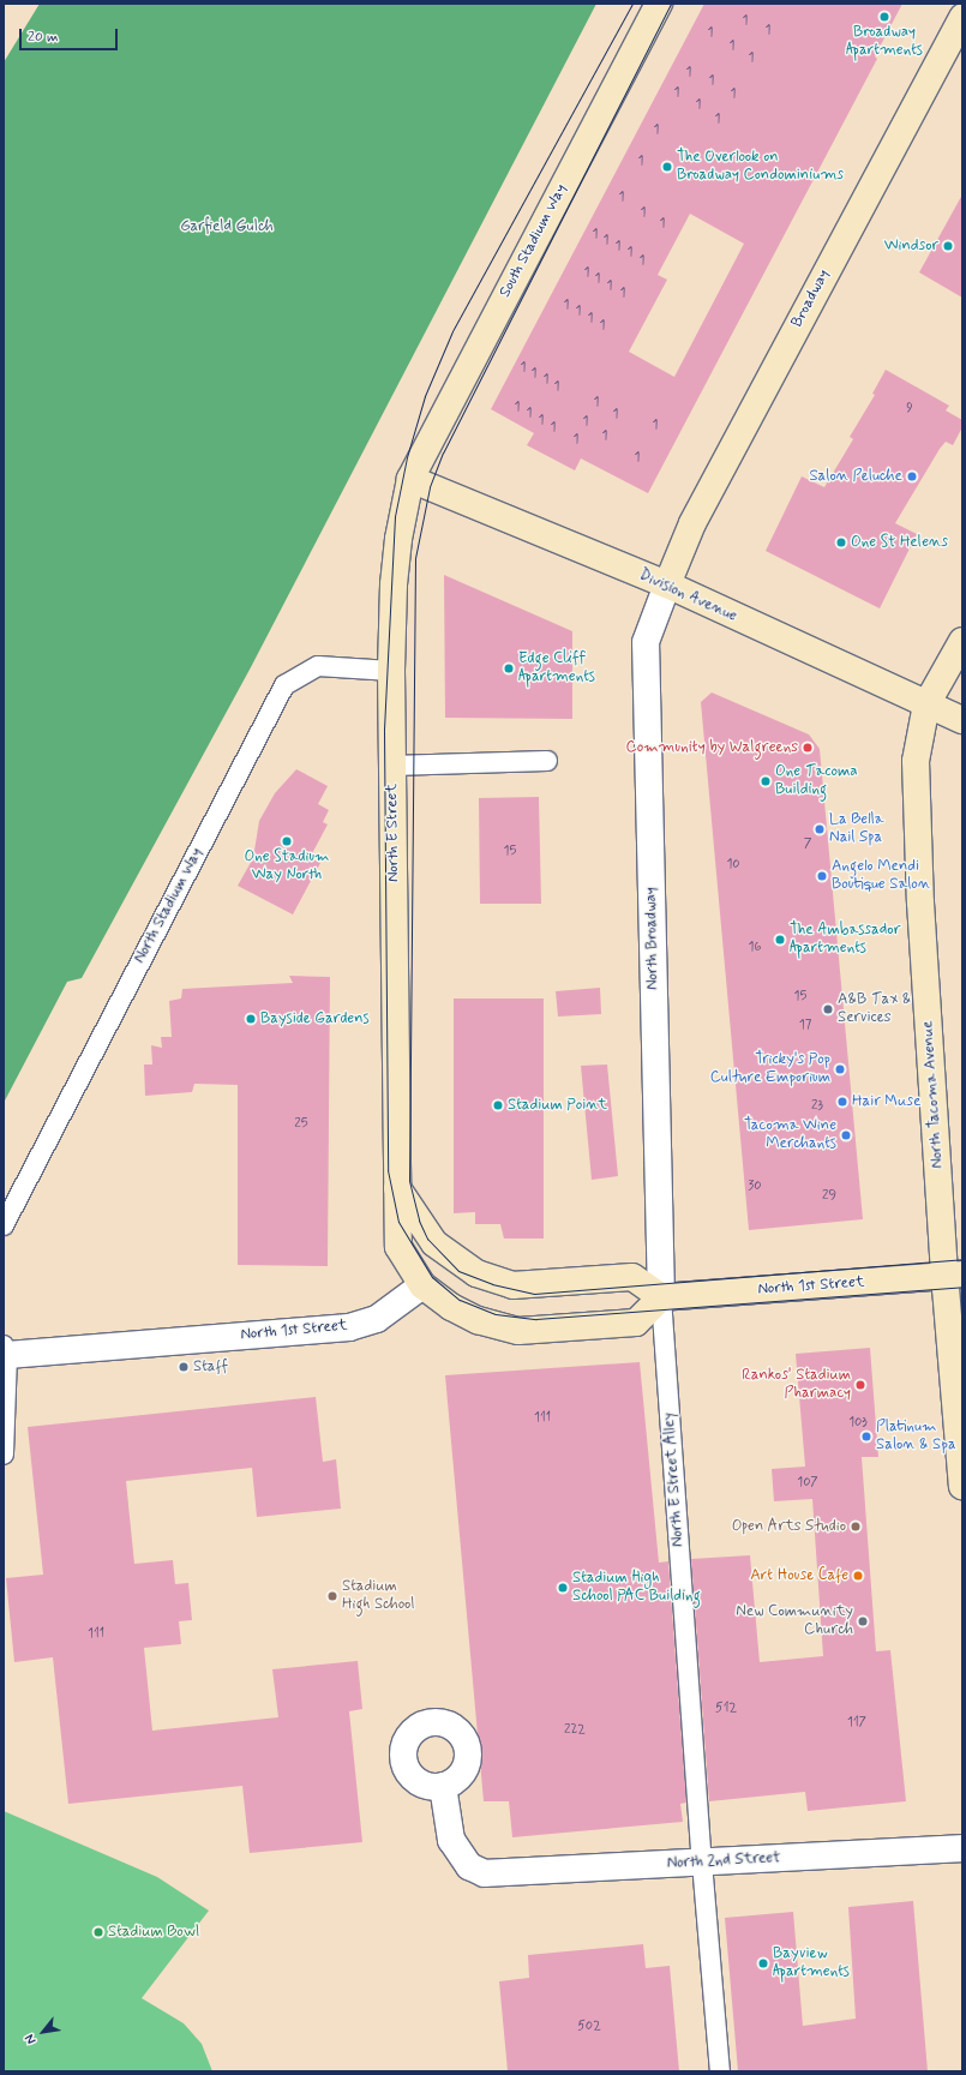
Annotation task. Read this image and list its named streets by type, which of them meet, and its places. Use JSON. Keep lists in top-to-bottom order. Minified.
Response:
{"streets":{"street":["South Stadium Way","Broadway","Division Avenue","North E Street","North Broadway","North Tacoma Avenue","North 1st Street","North 2nd Street"],"lane":["North Stadium Way","North E Street Alley"]},"crossings":[["South Stadium Way","Division Avenue"],["South Stadium Way","North E Street"],["Broadway","Division Avenue"],["Broadway","North Broadway"],["Division Avenue","North E Street"],["Division Avenue","North Broadway"],["Division Avenue","North Tacoma Avenue"],["North E Street","North Stadium Way"],["North E Street","North 1st Street"],["North Broadway","North 1st Street"],["North Broadway","North E Street Alley"],["North Tacoma Avenue","North 1st Street"],["North 1st Street","North E Street Alley"],["North E Street Alley","North 2nd Street"]],"parks":["Garfield Gulch"],"places":["Broadway Apartments","The Overlook on Broadway Condominiums","Windsor","Salon Peluche","One St Helens","Edge Cliff Apartments","Community by Walgreens","One Tacoma Building","La Bella Nail Spa","One Stadium Way North","Angelo Mendi Boutique Salon","The Ambassador Apartments","A&B Tax & Services","Bayside Gardens","Tricky's Pop Culture Emporium","Hair Muse","Stadium Point","Tacoma Wine Merchants","Staff","Rankos' Stadium Pharmacy","Platinum Salon & Spa","Open Arts Studio","Art House Cafe","Stadium High School PAC Building","Stadium High School","New Community Church","Stadium Bowl","Bayview Apartments"],"house_numbers":["1","1","1","1","1","1","1","1","1","1","1","1","1","1","1","1","1","1","1","1","1","1","1","1","1","1","1","1","1","1","1","1","1","1","1","9","1","1","1","1","1","1","1","1","1","7","15","10","16","15","17","23","25","30","29","111","103","107","111","512","117","222","502"],"scale_bar":"20 m","north":"bottom left"}
